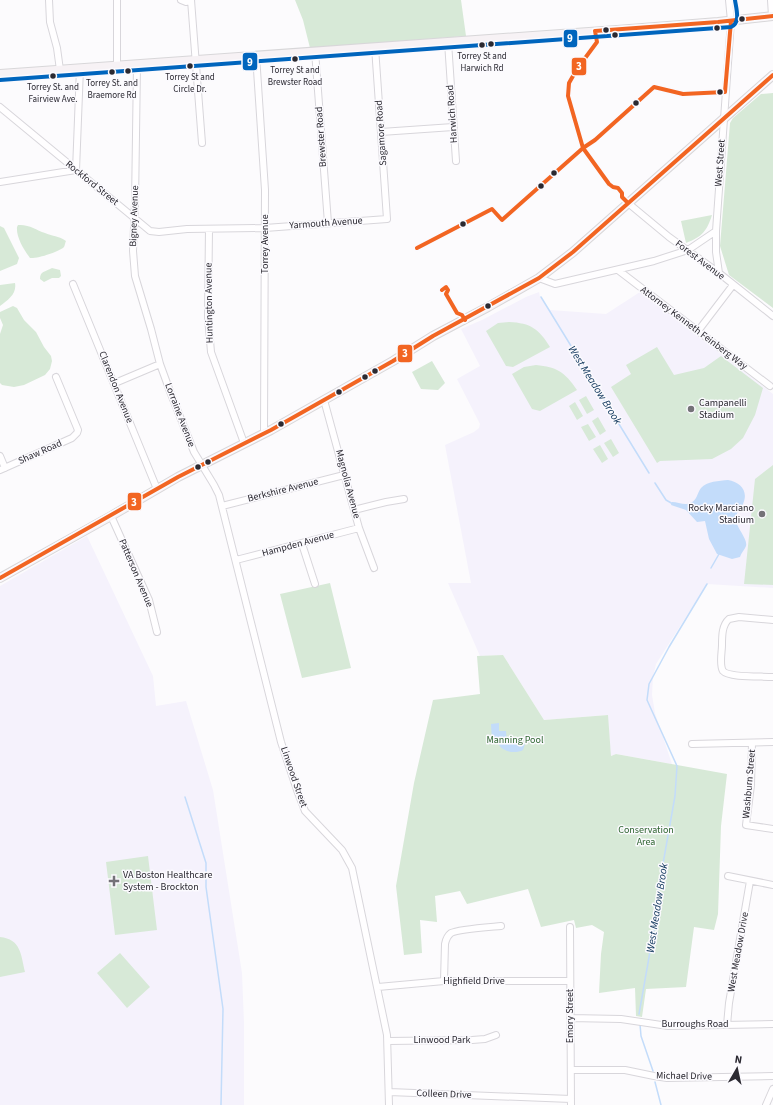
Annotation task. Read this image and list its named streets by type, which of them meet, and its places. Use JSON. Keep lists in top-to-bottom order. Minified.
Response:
{"streets":{"street":["Harwich Road","Sagamore Road","Brewster Road","West Street","Rockford Street","Bigney Avenue","Yarmouth Avenue","Torrey Avenue","Forest Avenue","Huntington Avenue","Attorney Kenneth Feinberg Way","Clarendon Avenue","Lorraine Avenue","Shaw Road","Magnolia Avenue","Berkshire Avenue","Hampden Avenue","Patterson Avenue","Linwood Street","Washburn Street","West Meadow Drive","Highfield Drive","Emory Street","Burroughs Road","Linwood Park","Michael Drive","Colleen Drive"]},"crossings":[["Sagamore Road","Yarmouth Avenue"],["Brewster Road","Yarmouth Avenue"],["West Street","Forest Avenue"],["Rockford Street","Bigney Avenue"],["Rockford Street","Yarmouth Avenue"],["Rockford Street","Torrey Avenue"],["Rockford Street","Huntington Avenue"],["Bigney Avenue","Lorraine Avenue"],["Yarmouth Avenue","Torrey Avenue"],["Lorraine Avenue","Linwood Street"],["Magnolia Avenue","Berkshire Avenue"],["Magnolia Avenue","Hampden Avenue"],["Berkshire Avenue","Linwood Street"],["Hampden Avenue","Linwood Street"],["Linwood Street","Highfield Drive"],["Linwood Street","Linwood Park"],["Linwood Street","Colleen Drive"],["West Meadow Drive","Burroughs Road"],["Highfield Drive","Emory Street"],["Emory Street","Burroughs Road"],["Emory Street","Michael Drive"],["Emory Street","Colleen Drive"]],"water":["West Meadow Brook"],"parks":["Manning Pool","Conservation Area"],"places":{"other":["Torrey St and Harwich Rd","Torrey St and Brewster Road","Torrey St and Circle Dr.","Torrey St. and Braemore Rd","Torrey St. and Fairview Ave.","Campanelli Stadium","Rocky Marciano Stadium"],"health":["VA Boston Healthcare System - Brockton"]},"lines":["transit line 9","transit line 3"],"north":"top"}
